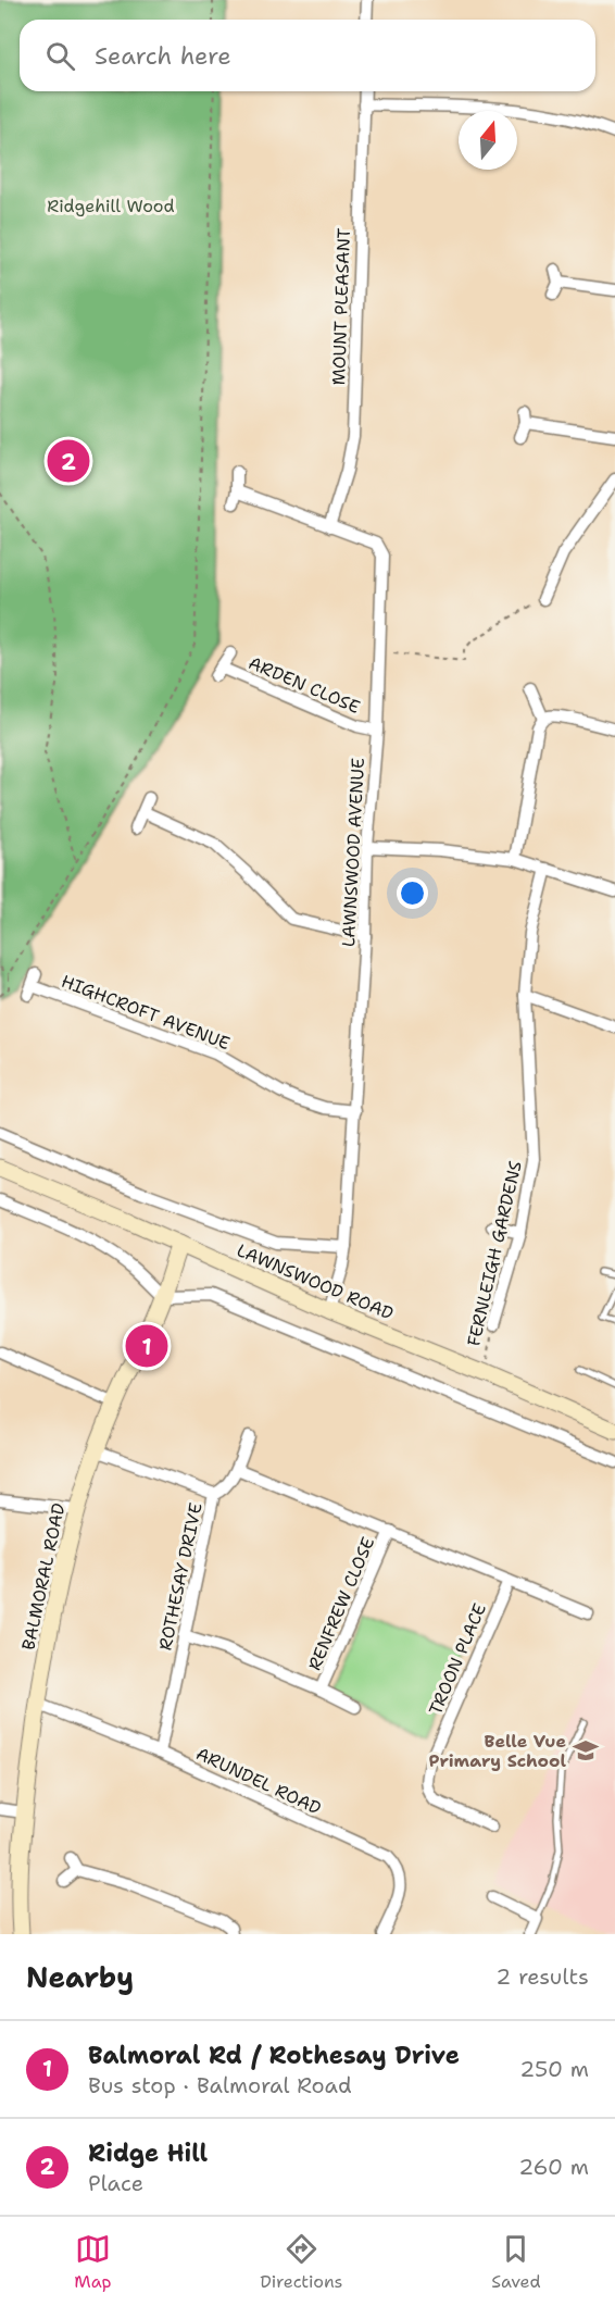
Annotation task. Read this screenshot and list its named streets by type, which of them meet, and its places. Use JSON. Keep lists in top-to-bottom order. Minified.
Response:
{"streets":{"street":["MOUNT PLEASANT","ARDEN CLOSE","LAWNSWOOD AVENUE","HIGHCROFT AVENUE","FERNLEIGH GARDENS","LAWNSWOOD ROAD","BALMORAL ROAD","ROTHESAY DRIVE","RENFREW CLOSE","TROON PLACE","ARUNDEL ROAD"]},"crossings":[["MOUNT PLEASANT","LAWNSWOOD AVENUE"],["ARDEN CLOSE","LAWNSWOOD AVENUE"],["LAWNSWOOD AVENUE","HIGHCROFT AVENUE"],["LAWNSWOOD AVENUE","LAWNSWOOD ROAD"],["FERNLEIGH GARDENS","LAWNSWOOD ROAD"],["LAWNSWOOD ROAD","BALMORAL ROAD"],["BALMORAL ROAD","ROTHESAY DRIVE"],["BALMORAL ROAD","ARUNDEL ROAD"],["ROTHESAY DRIVE","RENFREW CLOSE"],["ROTHESAY DRIVE","ARUNDEL ROAD"]],"parks":["Ridgehill Wood"],"places":{"school or university":["Belle Vue Primary School"]},"north":"top","page":{"search":"Search here","pins":["2","1"],"heading":["Nearby","2 results"],"list":[{"mark":"1","name":"Balmoral Rd / Rothesay Drive","note":"Bus stop · Balmoral Road","value":"250 m"},{"mark":"2","name":"Ridge Hill","note":"Place","value":"260 m"}],"nav":["Map","Directions","Saved"]}}
